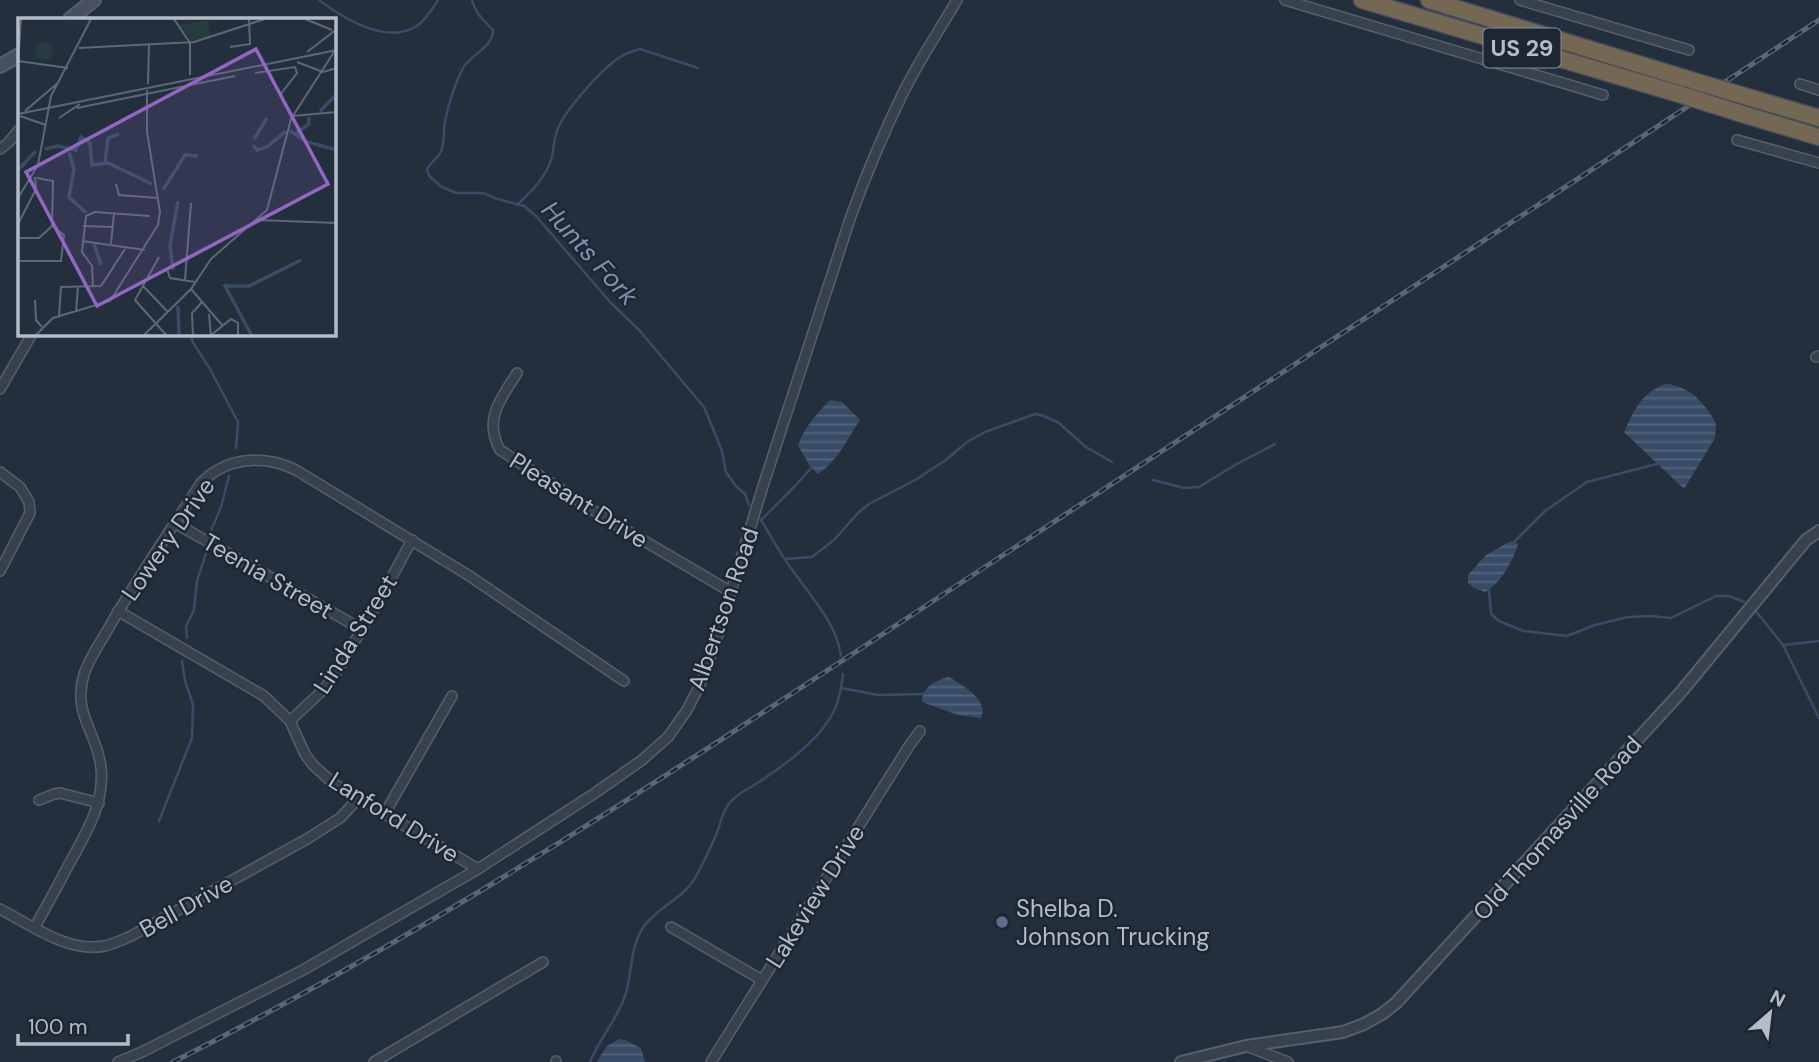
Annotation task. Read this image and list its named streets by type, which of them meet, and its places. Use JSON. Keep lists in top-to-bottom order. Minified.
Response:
{"streets":{"highway":["US 29"],"street":["Pleasant Drive","Lowery Drive","Teenia Street","Albertson Road","Linda Street","Lanford Drive","Old Thomasville Road","Lakeview Drive","Bell Drive"]},"crossings":[["Pleasant Drive","Albertson Road"],["Lowery Drive","Teenia Street"],["Lowery Drive","Linda Street"],["Lowery Drive","Lanford Drive"],["Lowery Drive","Bell Drive"],["Teenia Street","Linda Street"],["Albertson Road","Lanford Drive"],["Linda Street","Lanford Drive"],["Lanford Drive","Bell Drive"]],"water":["Hunts Fork"],"places":["Shelba D. Johnson Trucking"],"scale_bar":"100 m","north":"top right"}
